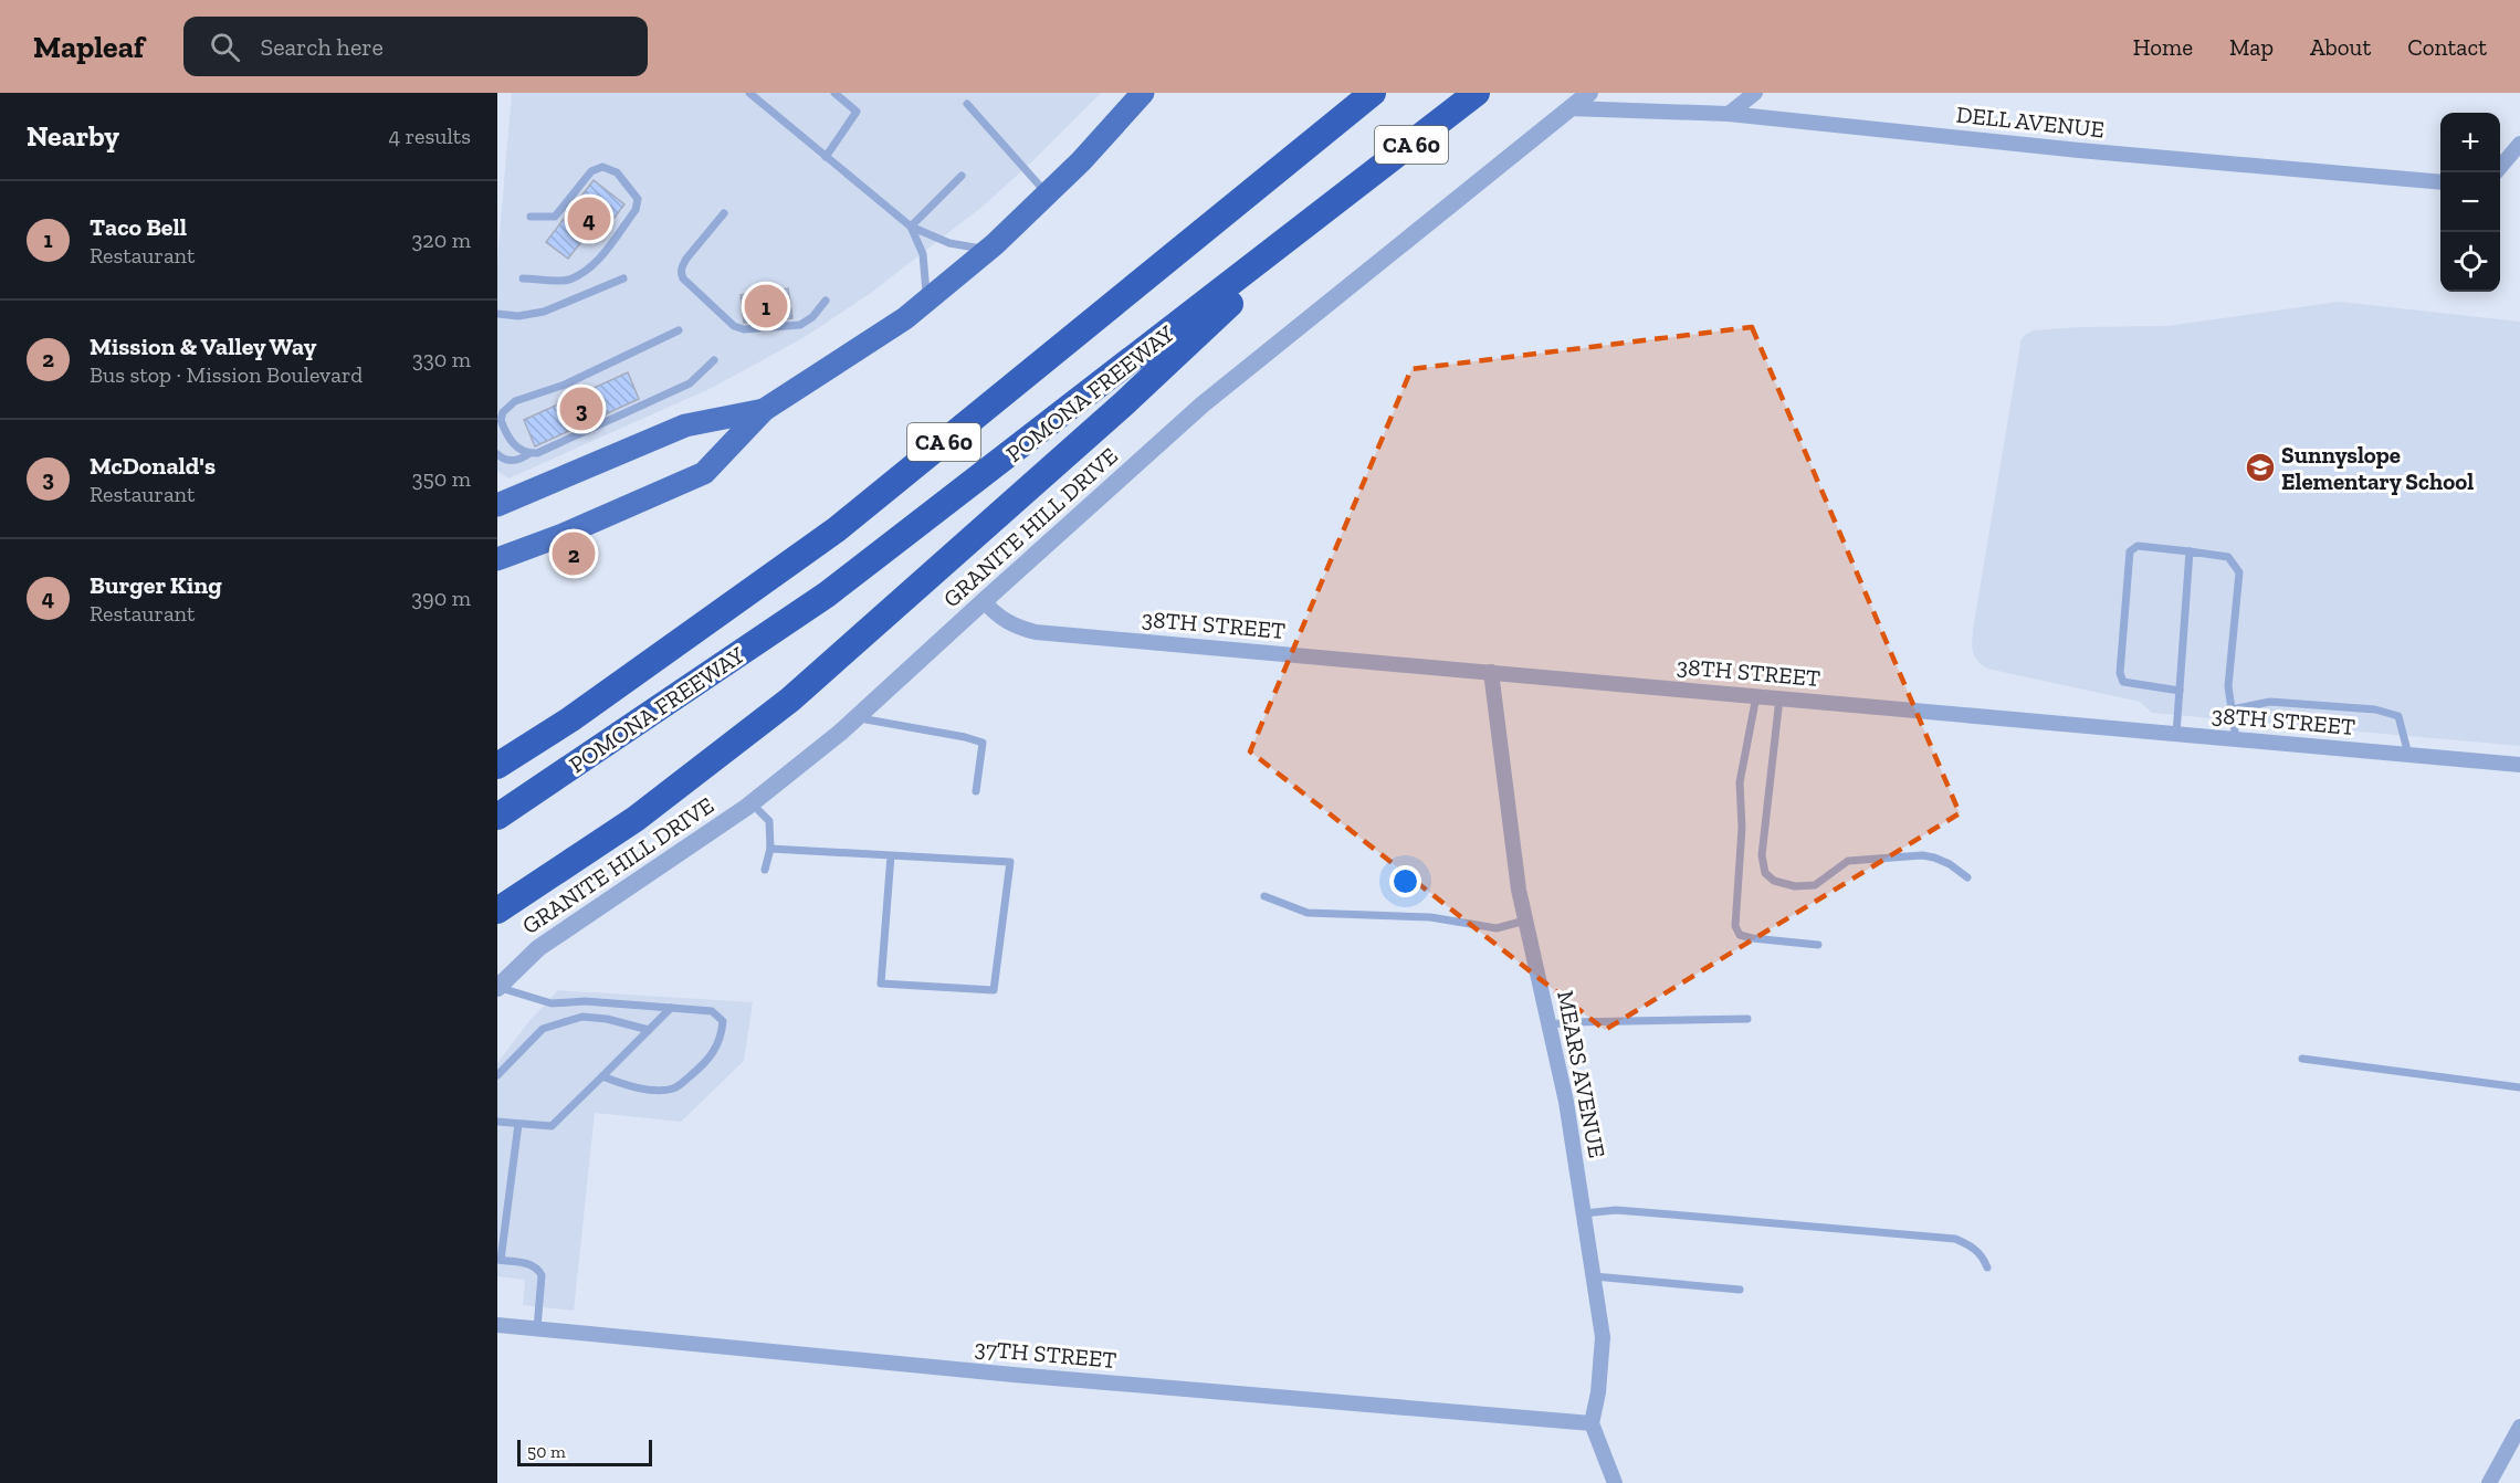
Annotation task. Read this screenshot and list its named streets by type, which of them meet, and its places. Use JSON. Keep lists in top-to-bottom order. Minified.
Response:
{"streets":{"highway":["CA 60","POMONA FREEWAY"],"street":["DELL AVENUE","GRANITE HILL DRIVE","38TH STREET","MEARS AVENUE","37TH STREET"]},"crossings":[["DELL AVENUE","GRANITE HILL DRIVE"],["GRANITE HILL DRIVE","38TH STREET"],["38TH STREET","MEARS AVENUE"],["MEARS AVENUE","37TH STREET"]],"places":{"school or university":["Sunnyslope Elementary School"]},"scale_bar":"50 m","page":{"header":"Mapleaf","search":"Search here","nav":["Home","Map","About","Contact"],"heading":["Nearby","4 results"],"map_buttons":["+","−"],"list":[{"mark":"1","name":"Taco Bell","note":"Restaurant","value":"320 m"},{"mark":"2","name":"Mission & Valley Way","note":"Bus stop · Mission Boulevard","value":"330 m"},{"mark":"3","name":"McDonald's","note":"Restaurant","value":"350 m"},{"mark":"4","name":"Burger King","note":"Restaurant","value":"390 m"}],"pins":["4","1","3","2"],"scale":"50 m"}}
